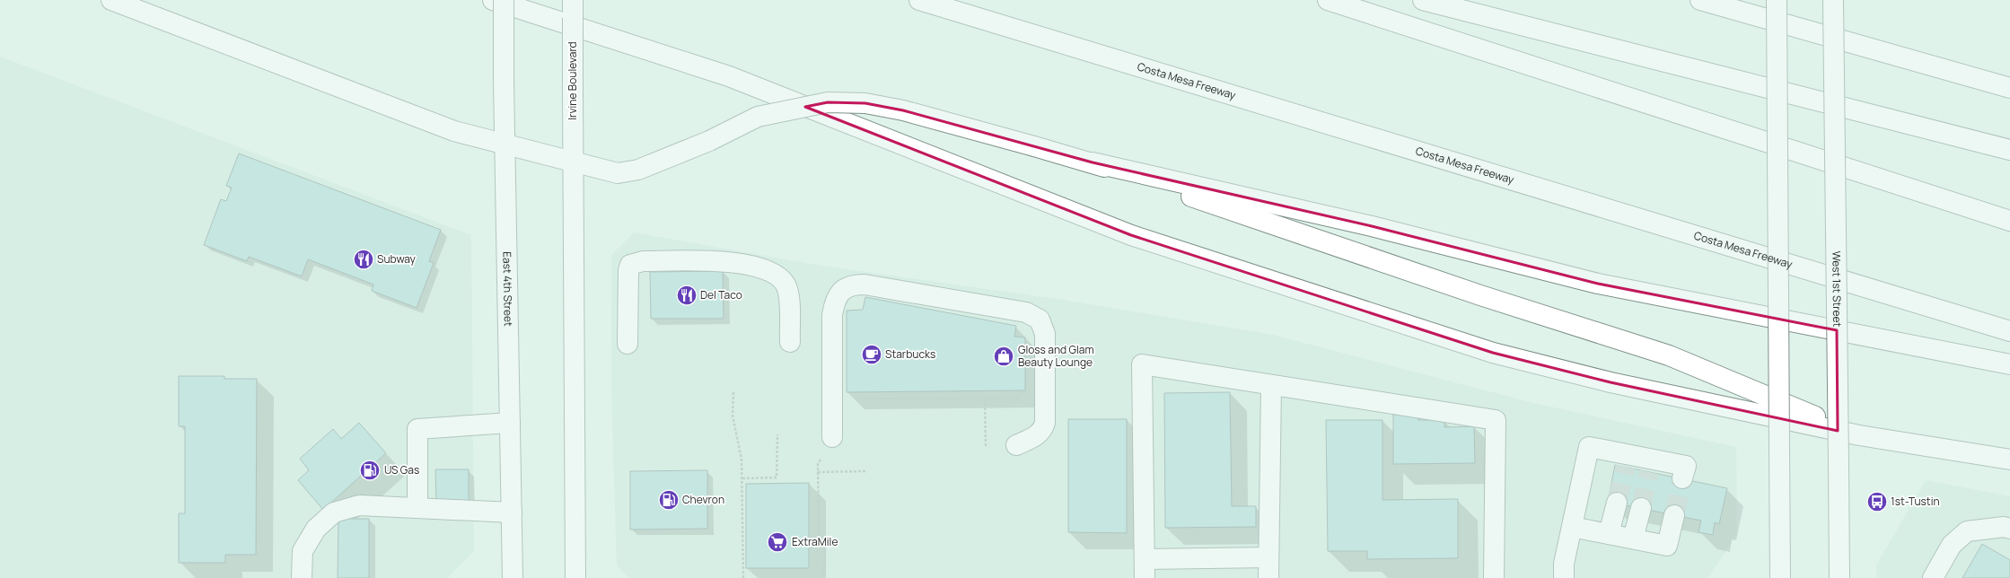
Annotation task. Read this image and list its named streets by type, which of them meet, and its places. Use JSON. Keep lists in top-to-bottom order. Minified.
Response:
{"streets":{"main road":["Irvine Boulevard","Costa Mesa Freeway","East 4th Street","West 1st Street"]},"places":{"restaurant":["Subway","Del Taco"],"cafe":["Starbucks"],"shop":["Gloss and Glam Beauty Lounge"],"fuel station":["US Gas","Chevron"],"bus stop":["1st-Tustin"],"supermarket":["ExtraMile"]}}
